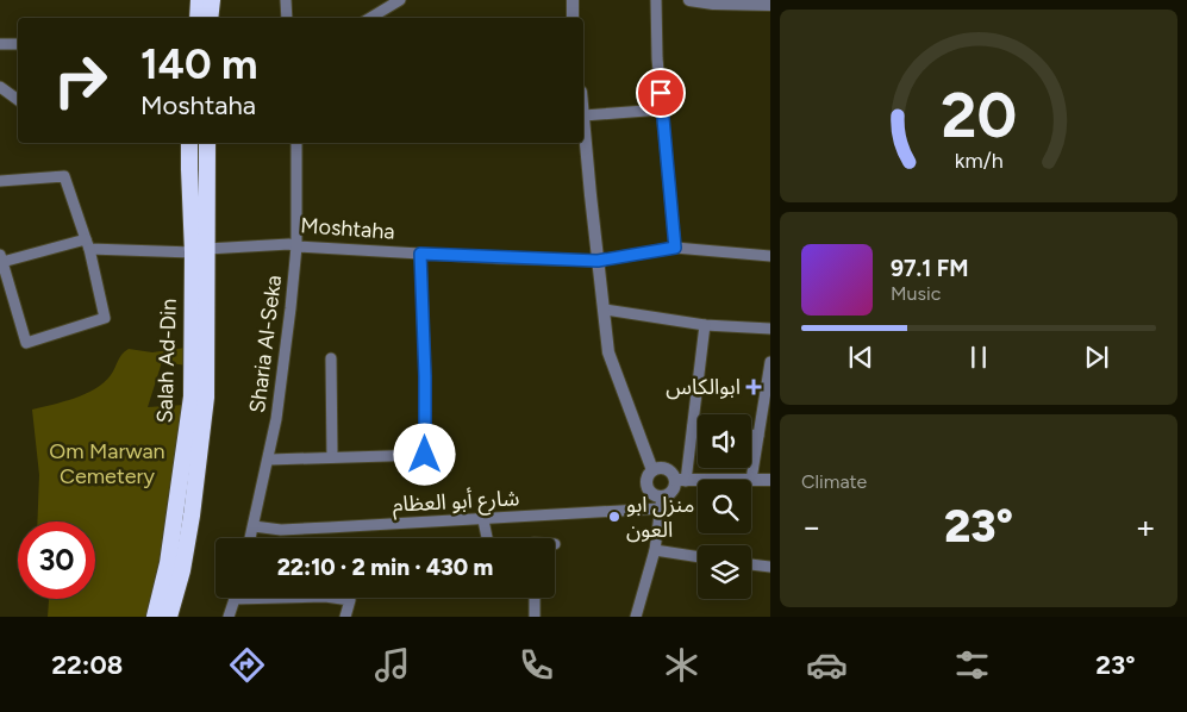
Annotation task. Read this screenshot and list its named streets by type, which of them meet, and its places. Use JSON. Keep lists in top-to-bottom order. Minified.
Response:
{"streets":{"highway":["Salah Ad-Din"],"street":["Moshtaha","Sharia Al-Seka","شارع أبو العظام"]},"crossings":[["Moshtaha","Sharia Al-Seka"],["Moshtaha","Salah Ad-Din"],["Sharia Al-Seka","شارع أبو العظام"]],"parks":["Om Marwan Cemetery"],"places":{"health":["ابوالكاس"],"other":["منزل ابو العون"]},"page":{"turn":["140 m","Moshtaha"],"song":["97.1 FM","Music"],"tile":"Climate","heat":["−","23°","+"],"limit":"30","trip":"22:10 · 2 min · 430 m","tabs":["22:08","23°"],"gauge":["20","km/h"]}}
